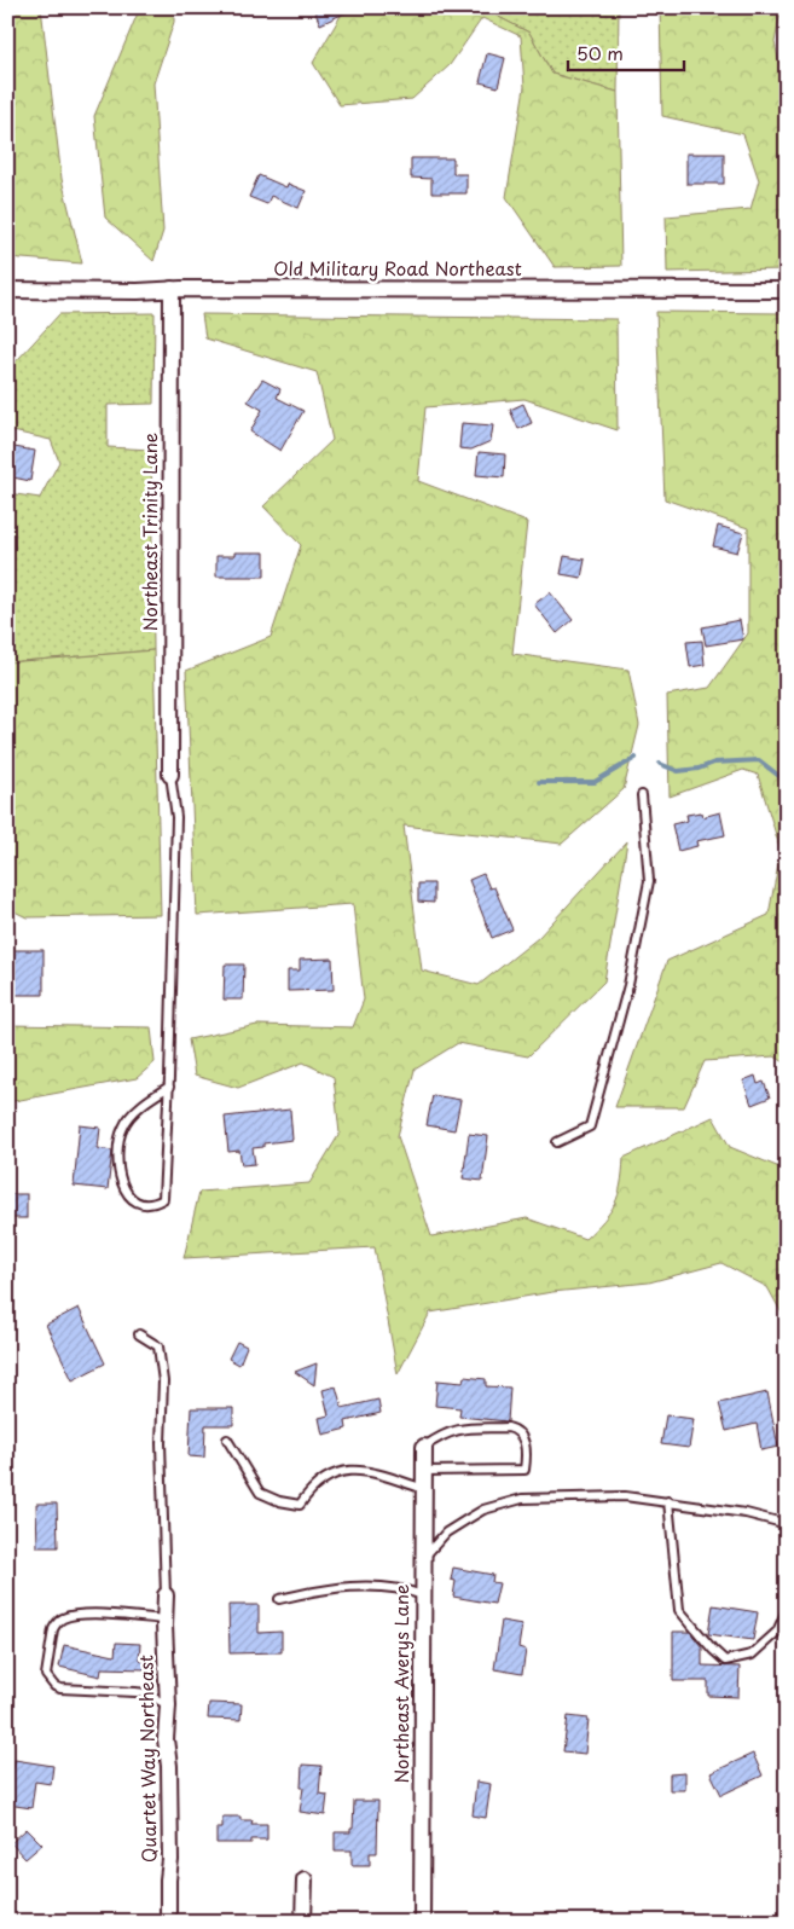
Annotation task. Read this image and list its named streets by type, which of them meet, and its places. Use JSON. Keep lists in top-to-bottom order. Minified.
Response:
{"streets":{"street":["Old Military Road Northeast","Northeast Trinity Lane","Northeast Averys Lane","Quartet Way Northeast"]},"crossings":[["Old Military Road Northeast","Northeast Trinity Lane"]],"scale_bar":"50 m"}
